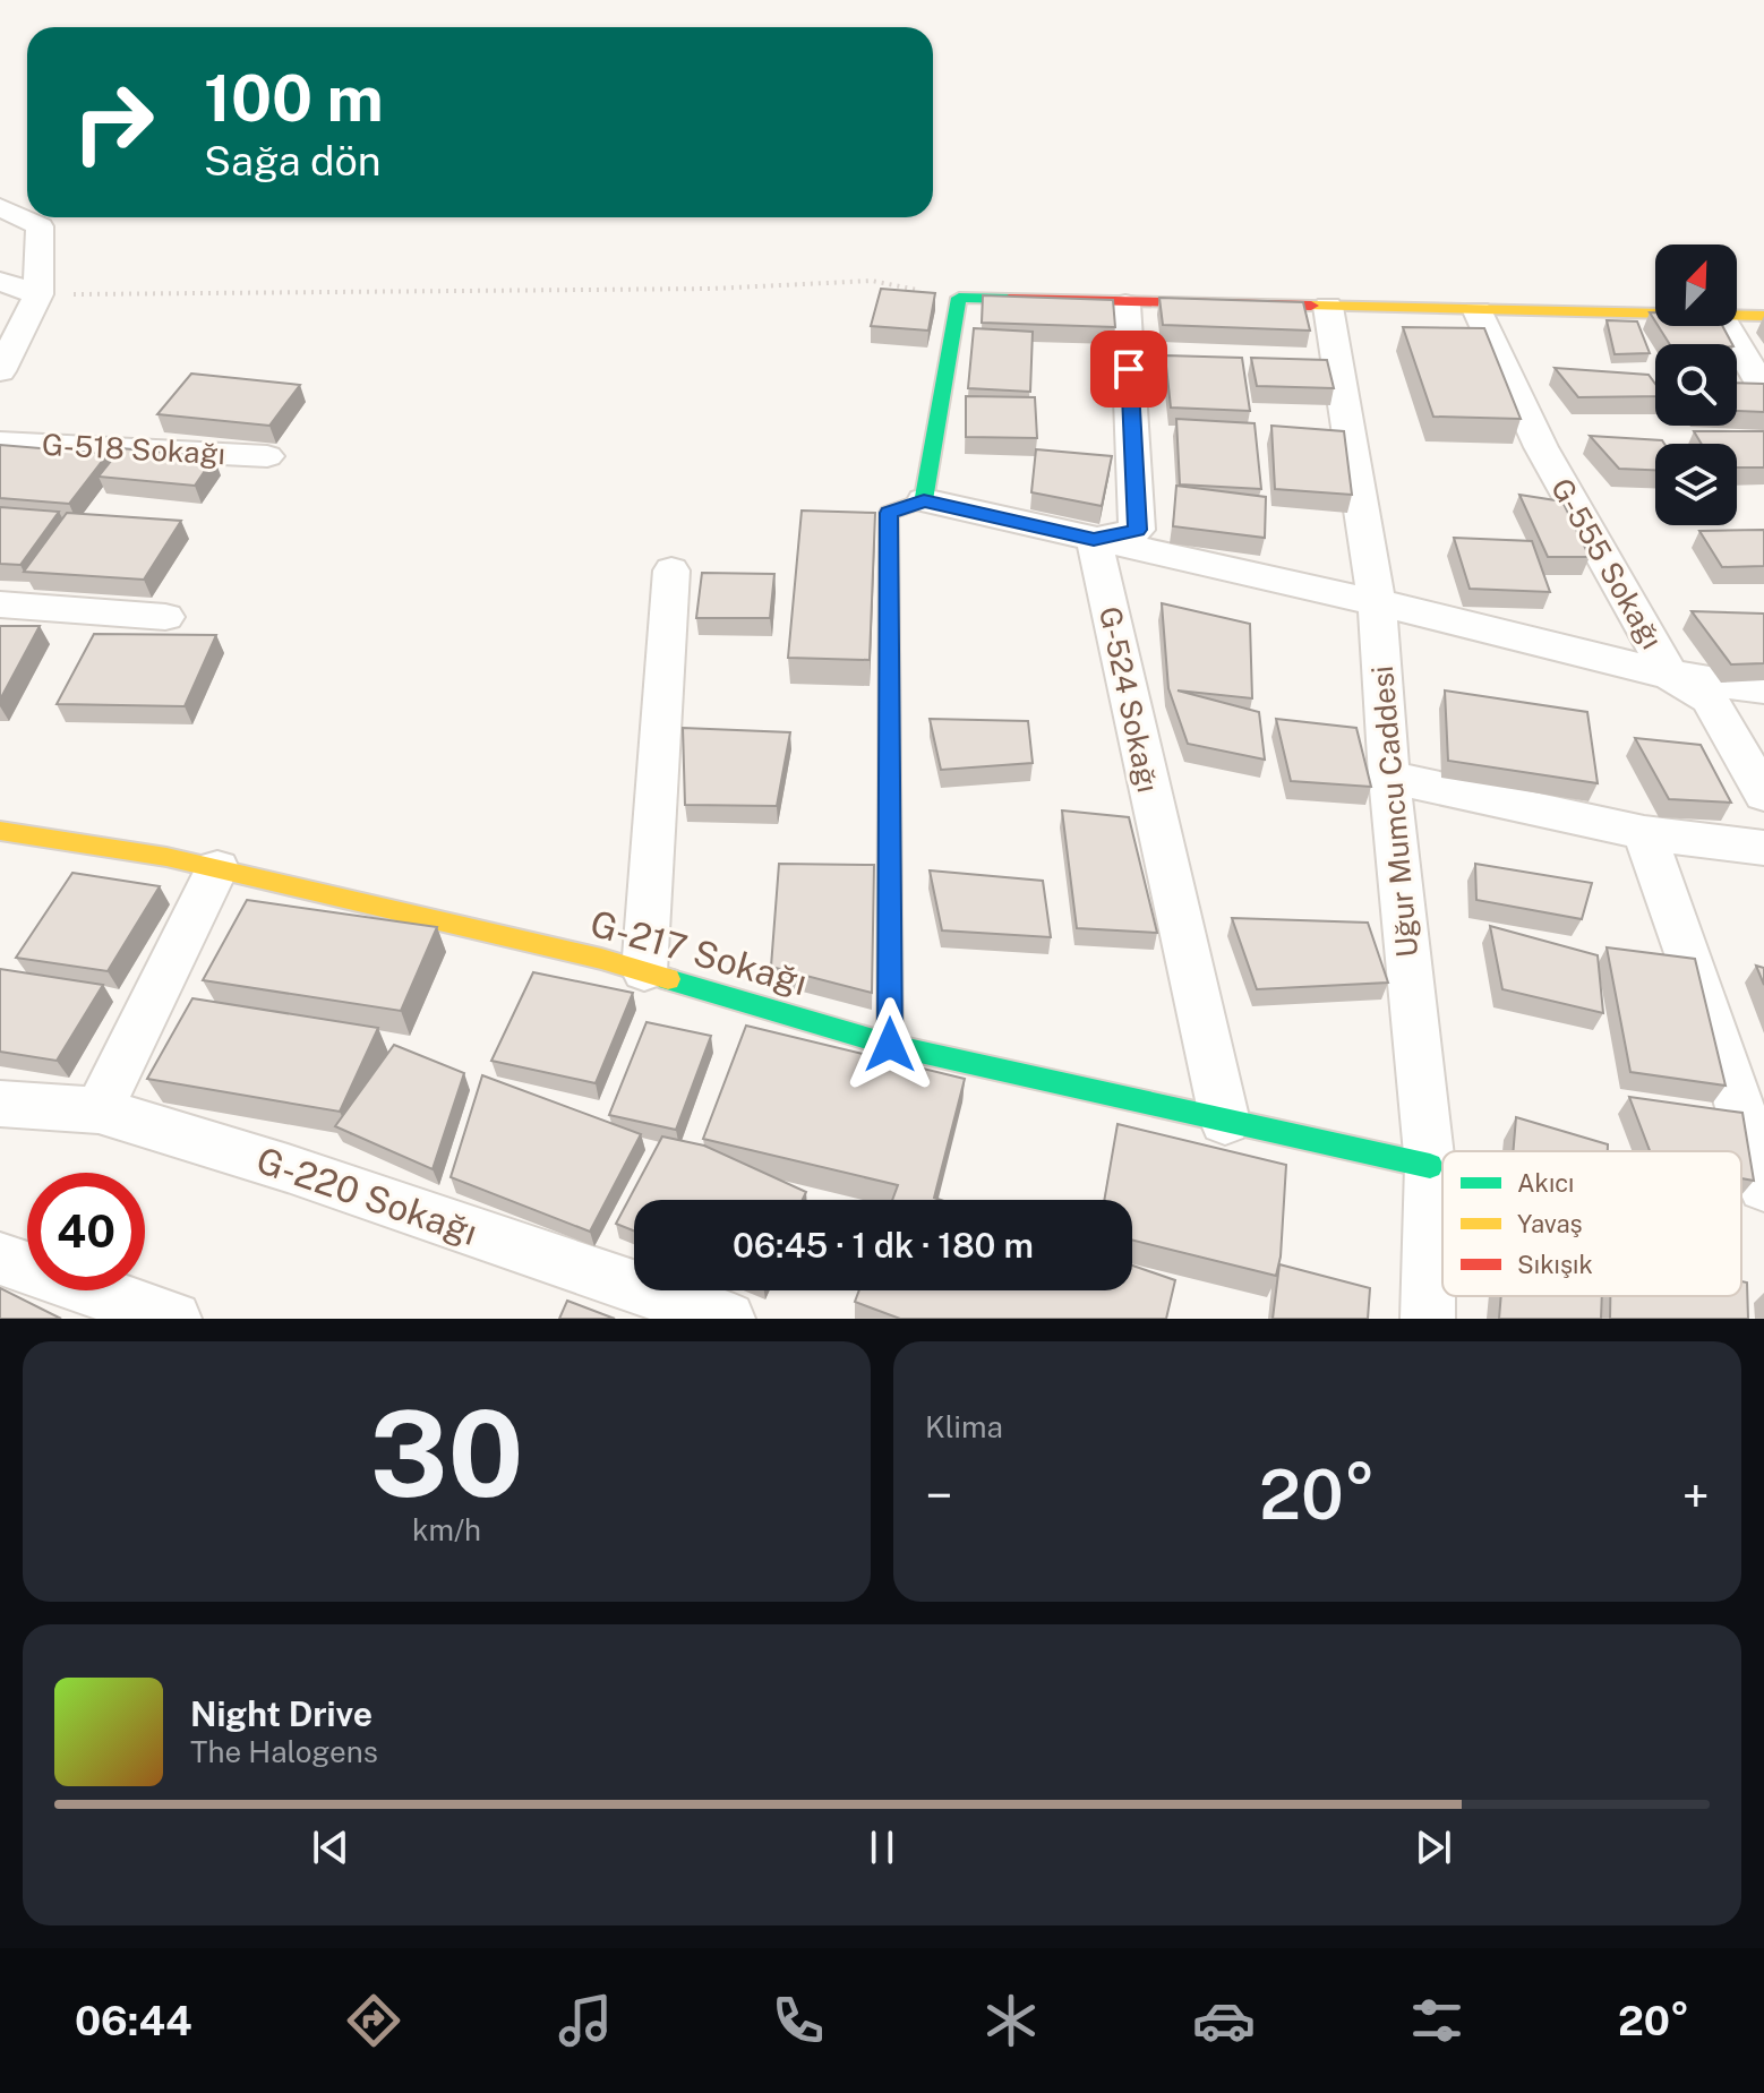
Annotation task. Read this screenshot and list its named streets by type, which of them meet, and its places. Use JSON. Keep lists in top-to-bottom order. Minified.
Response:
{"streets":{"street":["G-518 Sokağı","G-555 Sokağı","G-524 Sokağı","Uğur Mumcu Caddesi","G-217 Sokağı","G-220 Sokağı"]},"crossings":[["G-524 Sokağı","G-217 Sokağı"],["Uğur Mumcu Caddesi","G-217 Sokağı"]],"legend":["Akıcı","Yavaş","Sıkışık"],"north":"top right","page":{"turn":["100 m","Sağa dön"],"limit":"40","trip":"06:45 · 1 dk · 180 m","tile":[["30","km/h"],"Klima"],"heat":["−","20°","+"],"song":["Night Drive","The Halogens"],"tabs":["06:44","20°"]}}
